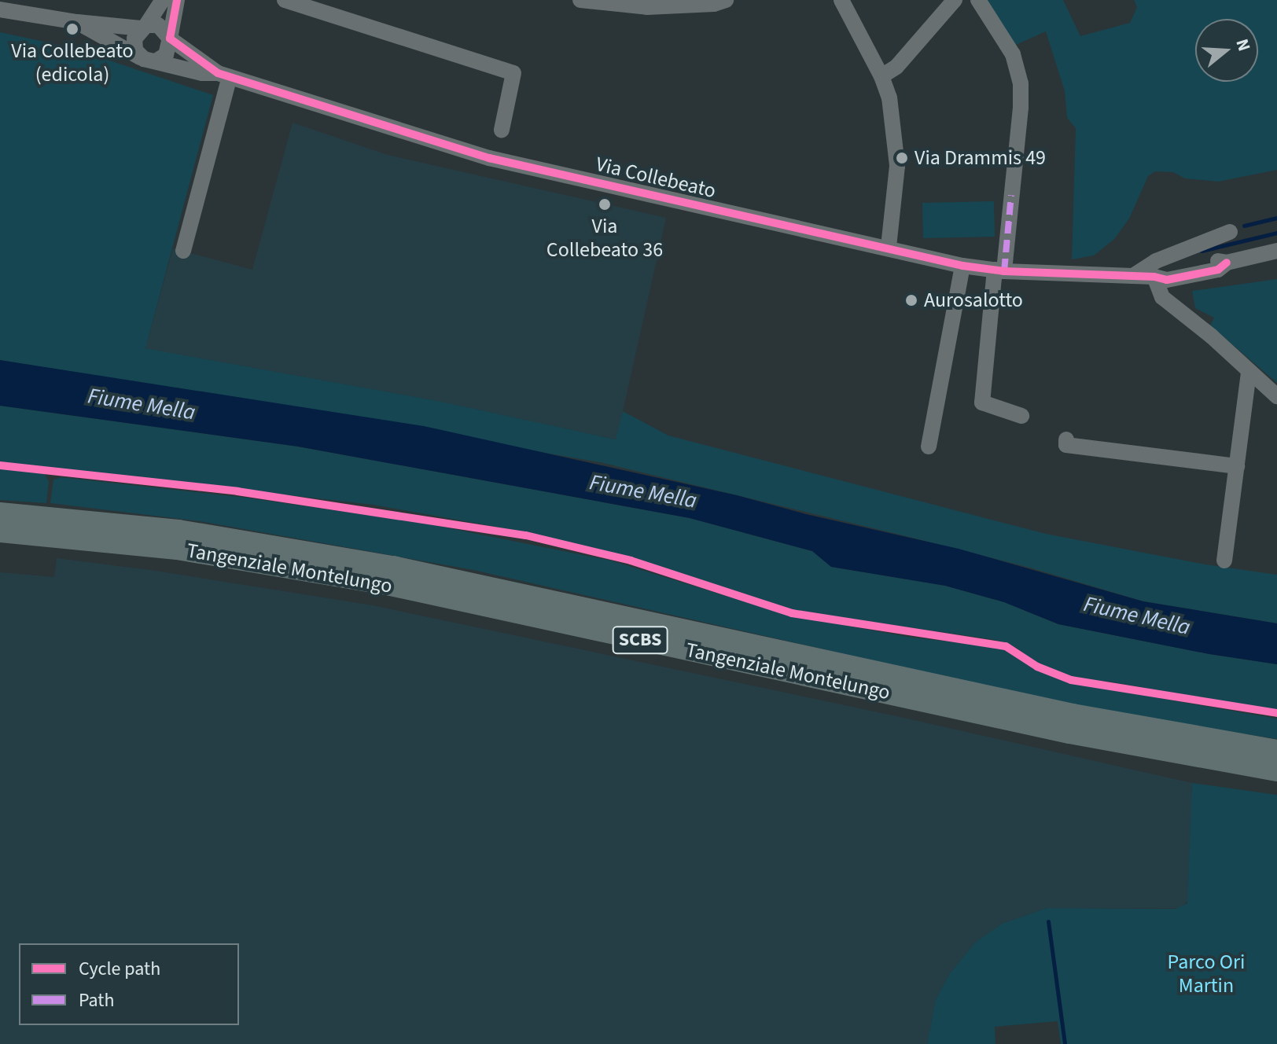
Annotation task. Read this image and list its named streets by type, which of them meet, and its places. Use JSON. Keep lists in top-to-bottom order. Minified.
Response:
{"streets":{"highway":["Tangenziale Montelungo","SCBS"],"street":["Via Collebeato"]},"water":["Fiume Mella"],"parks":["Parco Ori Martin"],"places":["Via Collebeato (edicola)","Via Drammis 49","Via Collebeato 36","Aurosalotto"],"legend":["Cycle path","Path"],"north":"right"}
